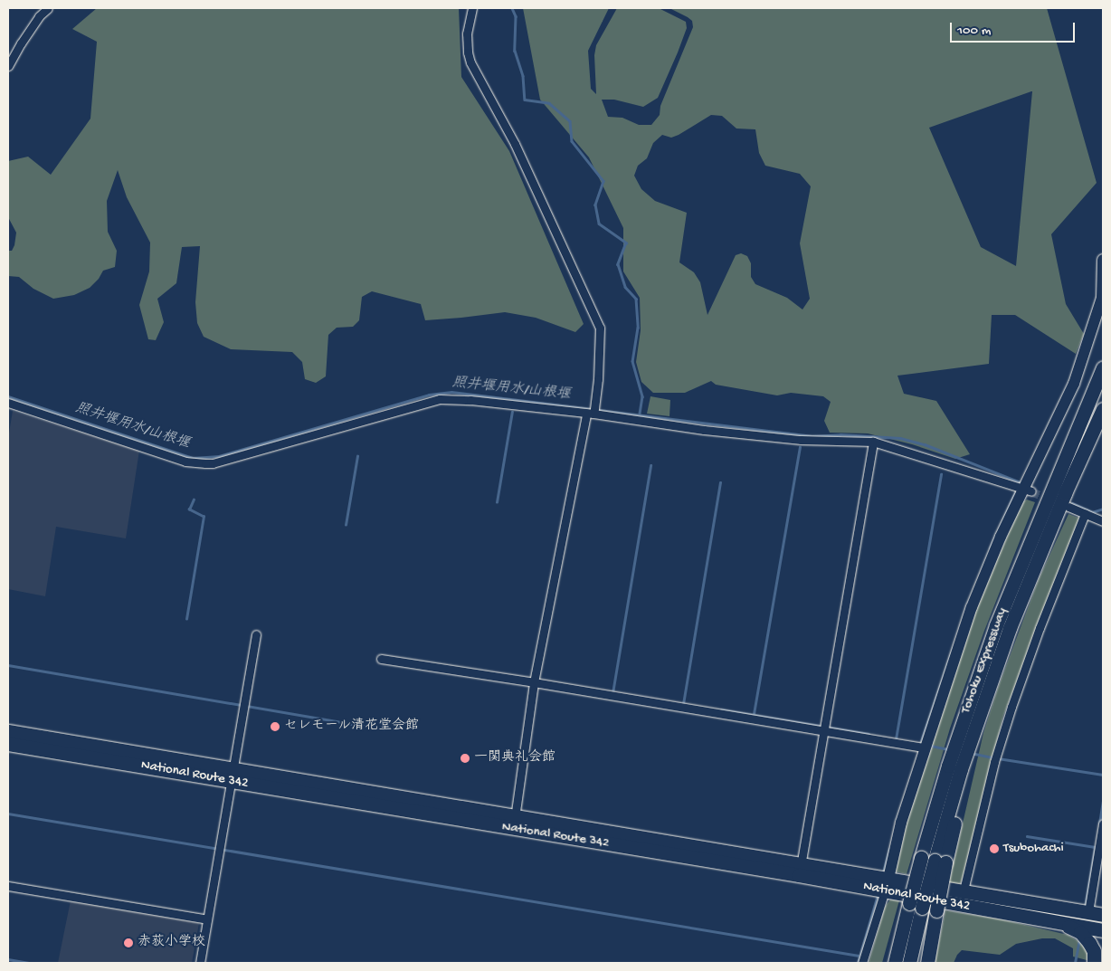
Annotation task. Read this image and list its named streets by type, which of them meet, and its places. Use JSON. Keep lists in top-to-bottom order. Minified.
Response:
{"streets":{"highway":["Tohoku Expressway","National Route 342"]},"water":["照井堰用水/山根堰"],"places":["セレモール清花堂会館","一関典礼会館","Tsubohachi","赤荻小学校"],"scale_bar":"100 m"}
